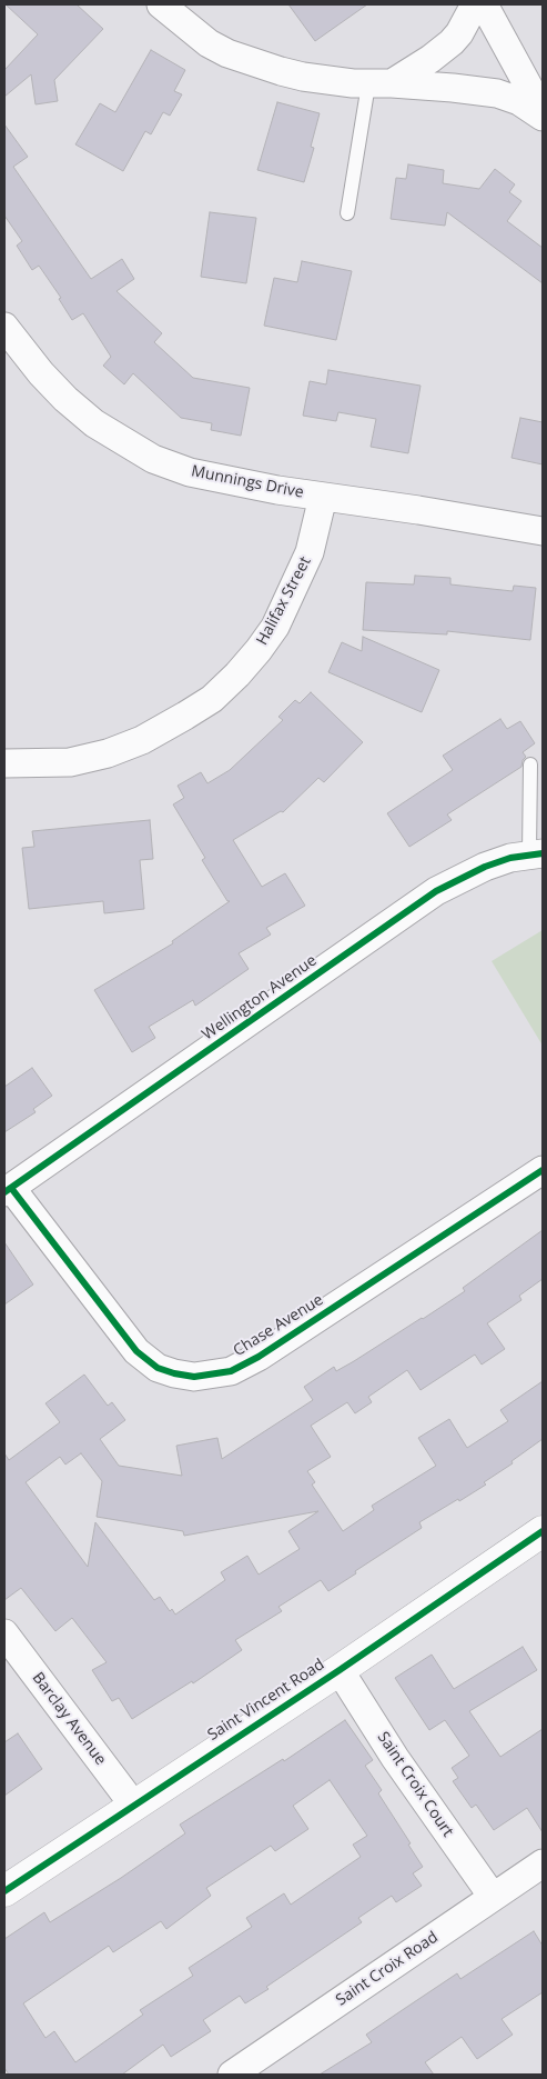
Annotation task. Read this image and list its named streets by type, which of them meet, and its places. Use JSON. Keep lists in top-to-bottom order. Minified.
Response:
{"streets":{"street":["Munnings Drive","Halifax Street","Wellington Avenue","Chase Avenue","Saint Vincent Road","Barclay Avenue","Saint Croix Court","Saint Croix Road"]},"crossings":[["Munnings Drive","Halifax Street"],["Wellington Avenue","Chase Avenue"],["Saint Vincent Road","Barclay Avenue"],["Saint Vincent Road","Saint Croix Court"],["Saint Croix Court","Saint Croix Road"]]}
